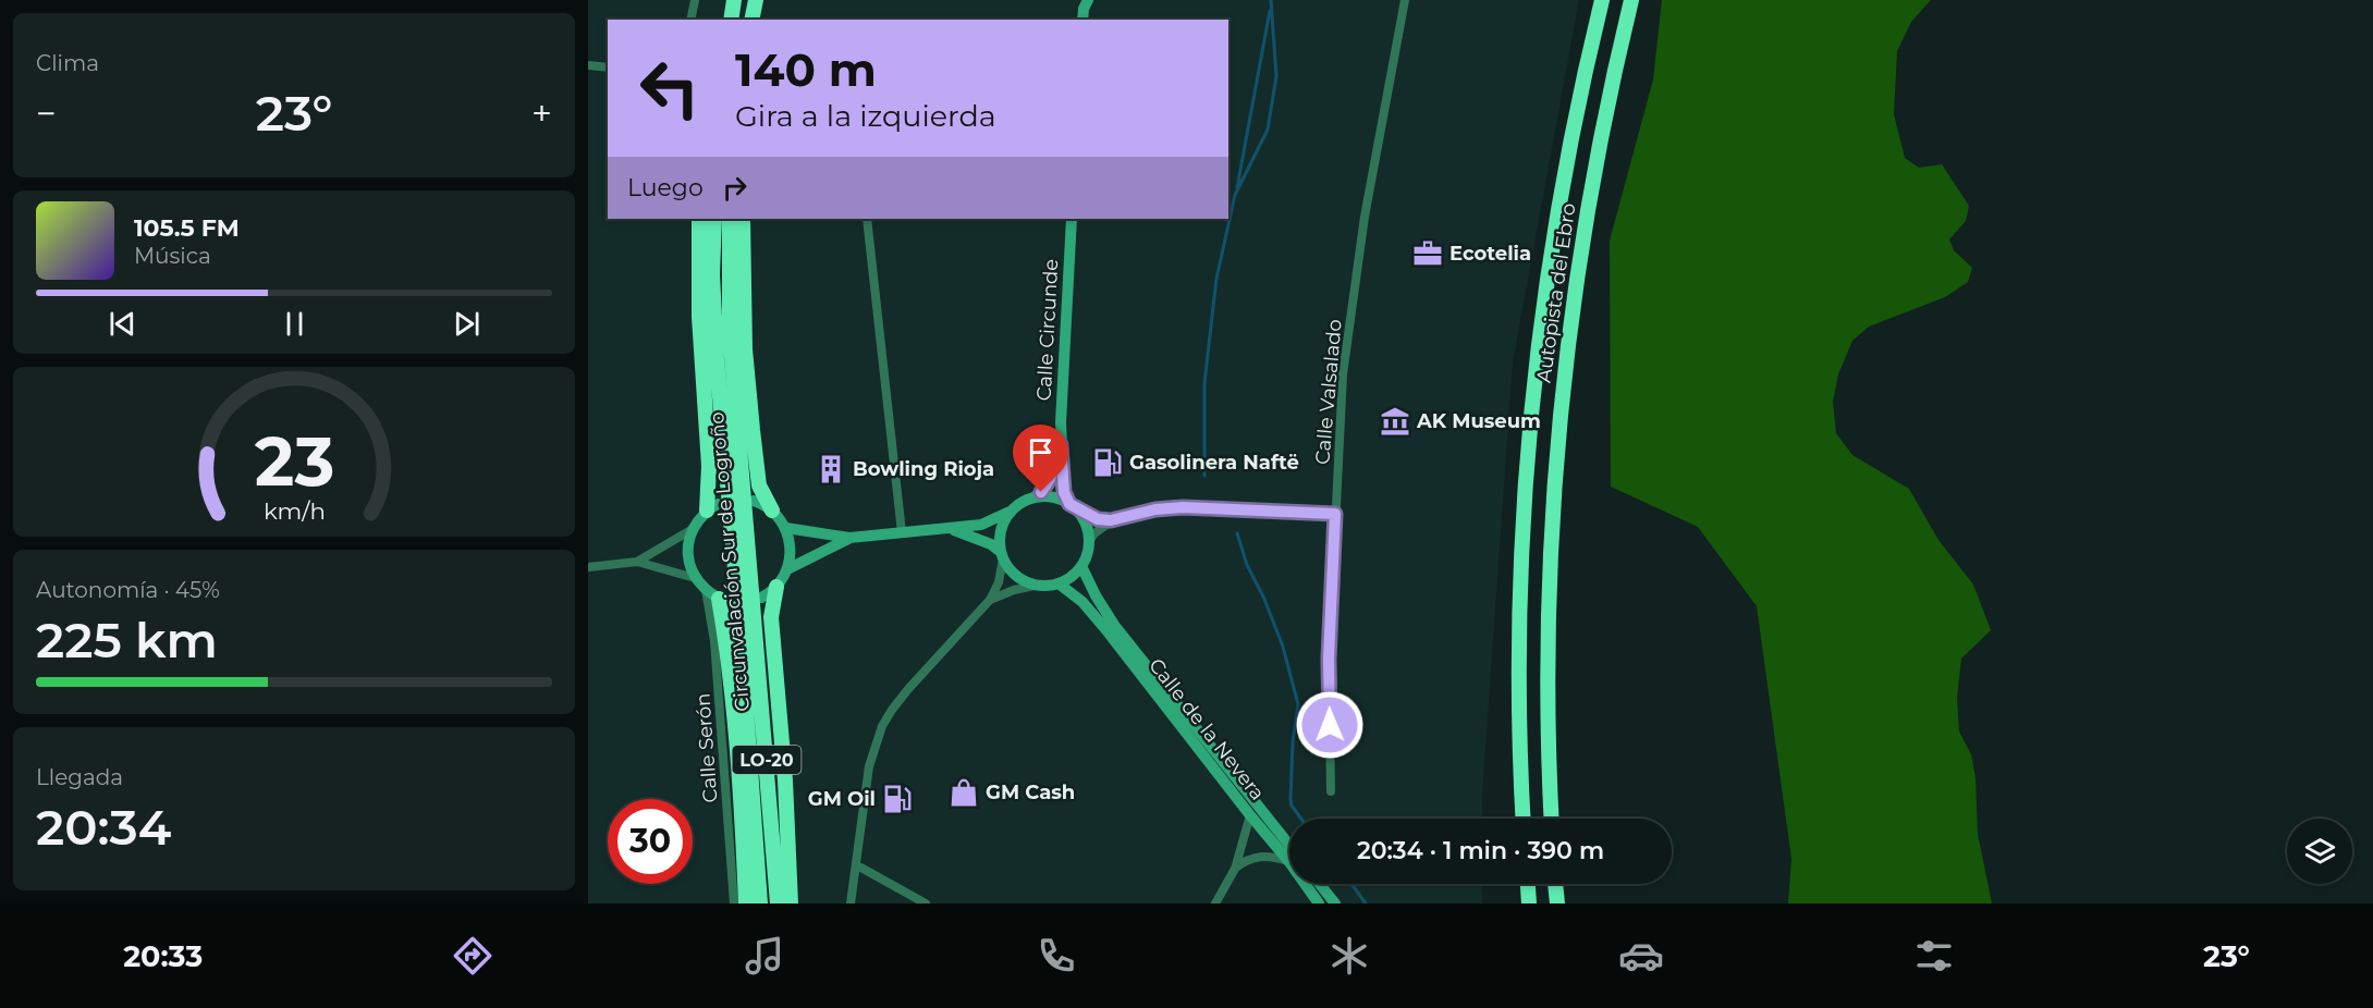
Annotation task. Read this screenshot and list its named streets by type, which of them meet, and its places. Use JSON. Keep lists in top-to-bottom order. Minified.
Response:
{"streets":{"highway":["Autopista del Ebro","Circunvalación Sur de Logroño","LO-20"],"main road":["Calle Circunde","Calle de la Nevera"],"street":["Calle Valsalado","Calle Serón"]},"crossings":[["Calle Circunde","Calle de la Nevera"]],"places":{"office":["Ecotelia"],"museum":["AK Museum"],"fuel station":["Gasolinera Naftë","GM Oil"],"building":["Bowling Rioja"],"shop":["GM Cash"]},"page":{"tile":["Clima",["Autonomía · 45%","225 km"],["Llegada","20:34"]],"turn":["140 m","Gira a la izquierda"],"heat":["−","23°","+"],"then":"Luego","song":["105.5 FM","Música"],"limit":"30","trip":"20:34 · 1 min · 390 m","tabs":["20:33","23°"],"gauge":["23","km/h"]}}
